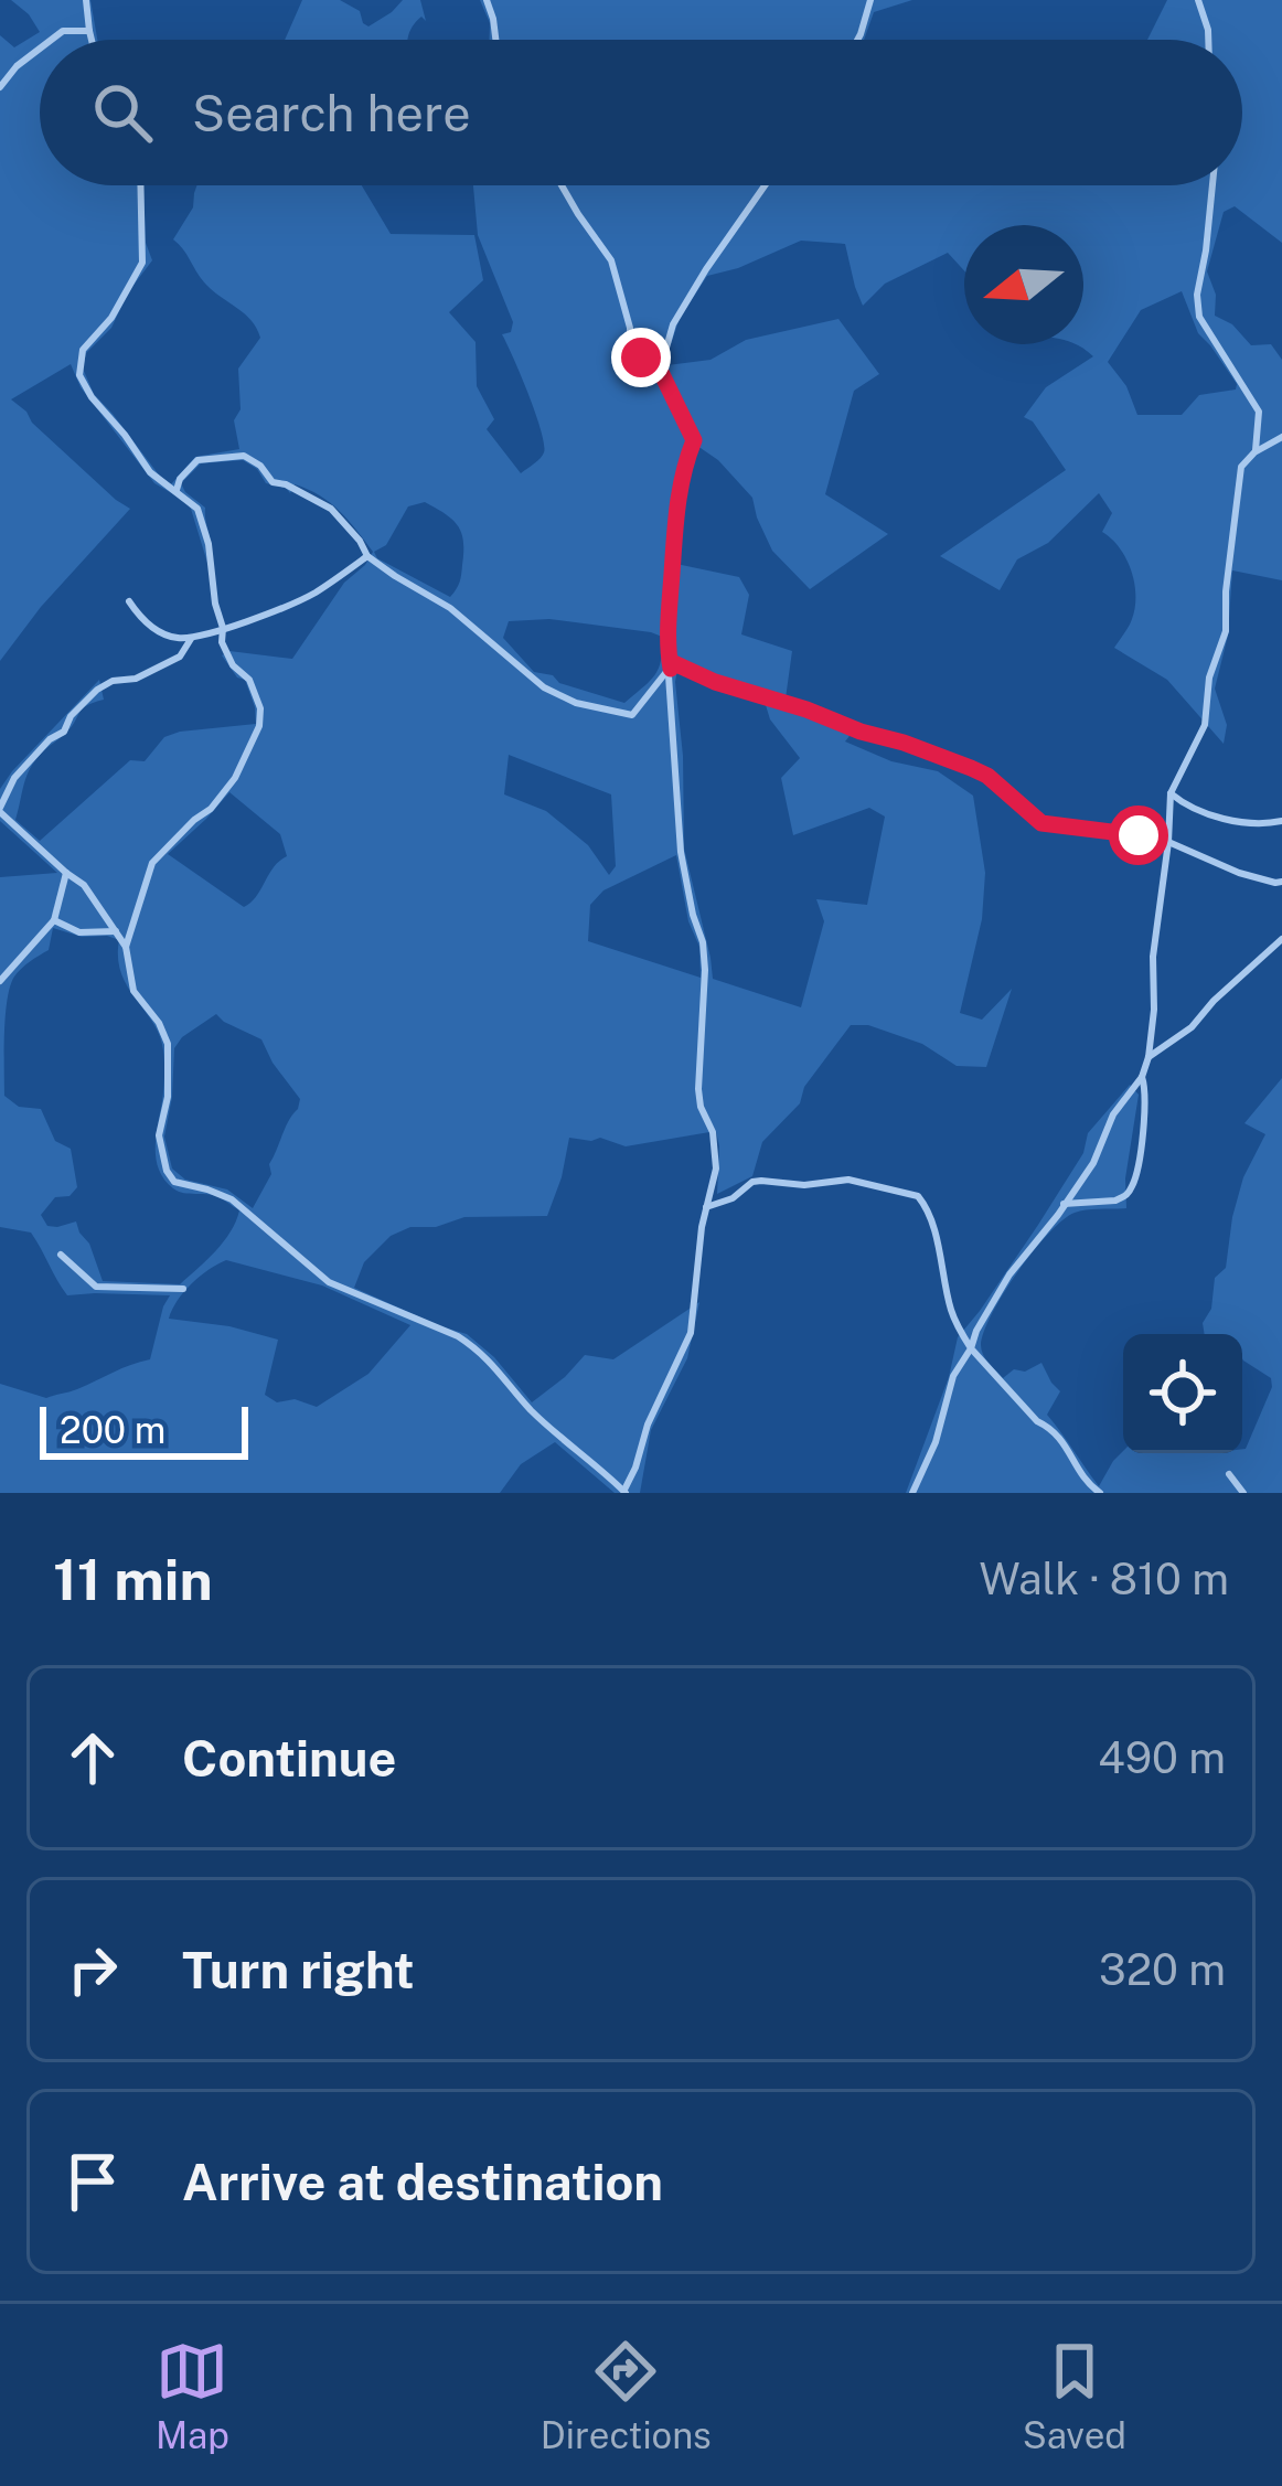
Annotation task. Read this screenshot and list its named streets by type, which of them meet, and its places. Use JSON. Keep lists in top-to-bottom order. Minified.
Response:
{"scale_bar":"200 m","north":"left","page":{"search":"Search here","scale":"200 m","heading":["11 min","Walk · 810 m"],"list":[["Continue","490 m"],["Turn right","320 m"],"Arrive at destination"],"nav":["Map","Directions","Saved"]}}
